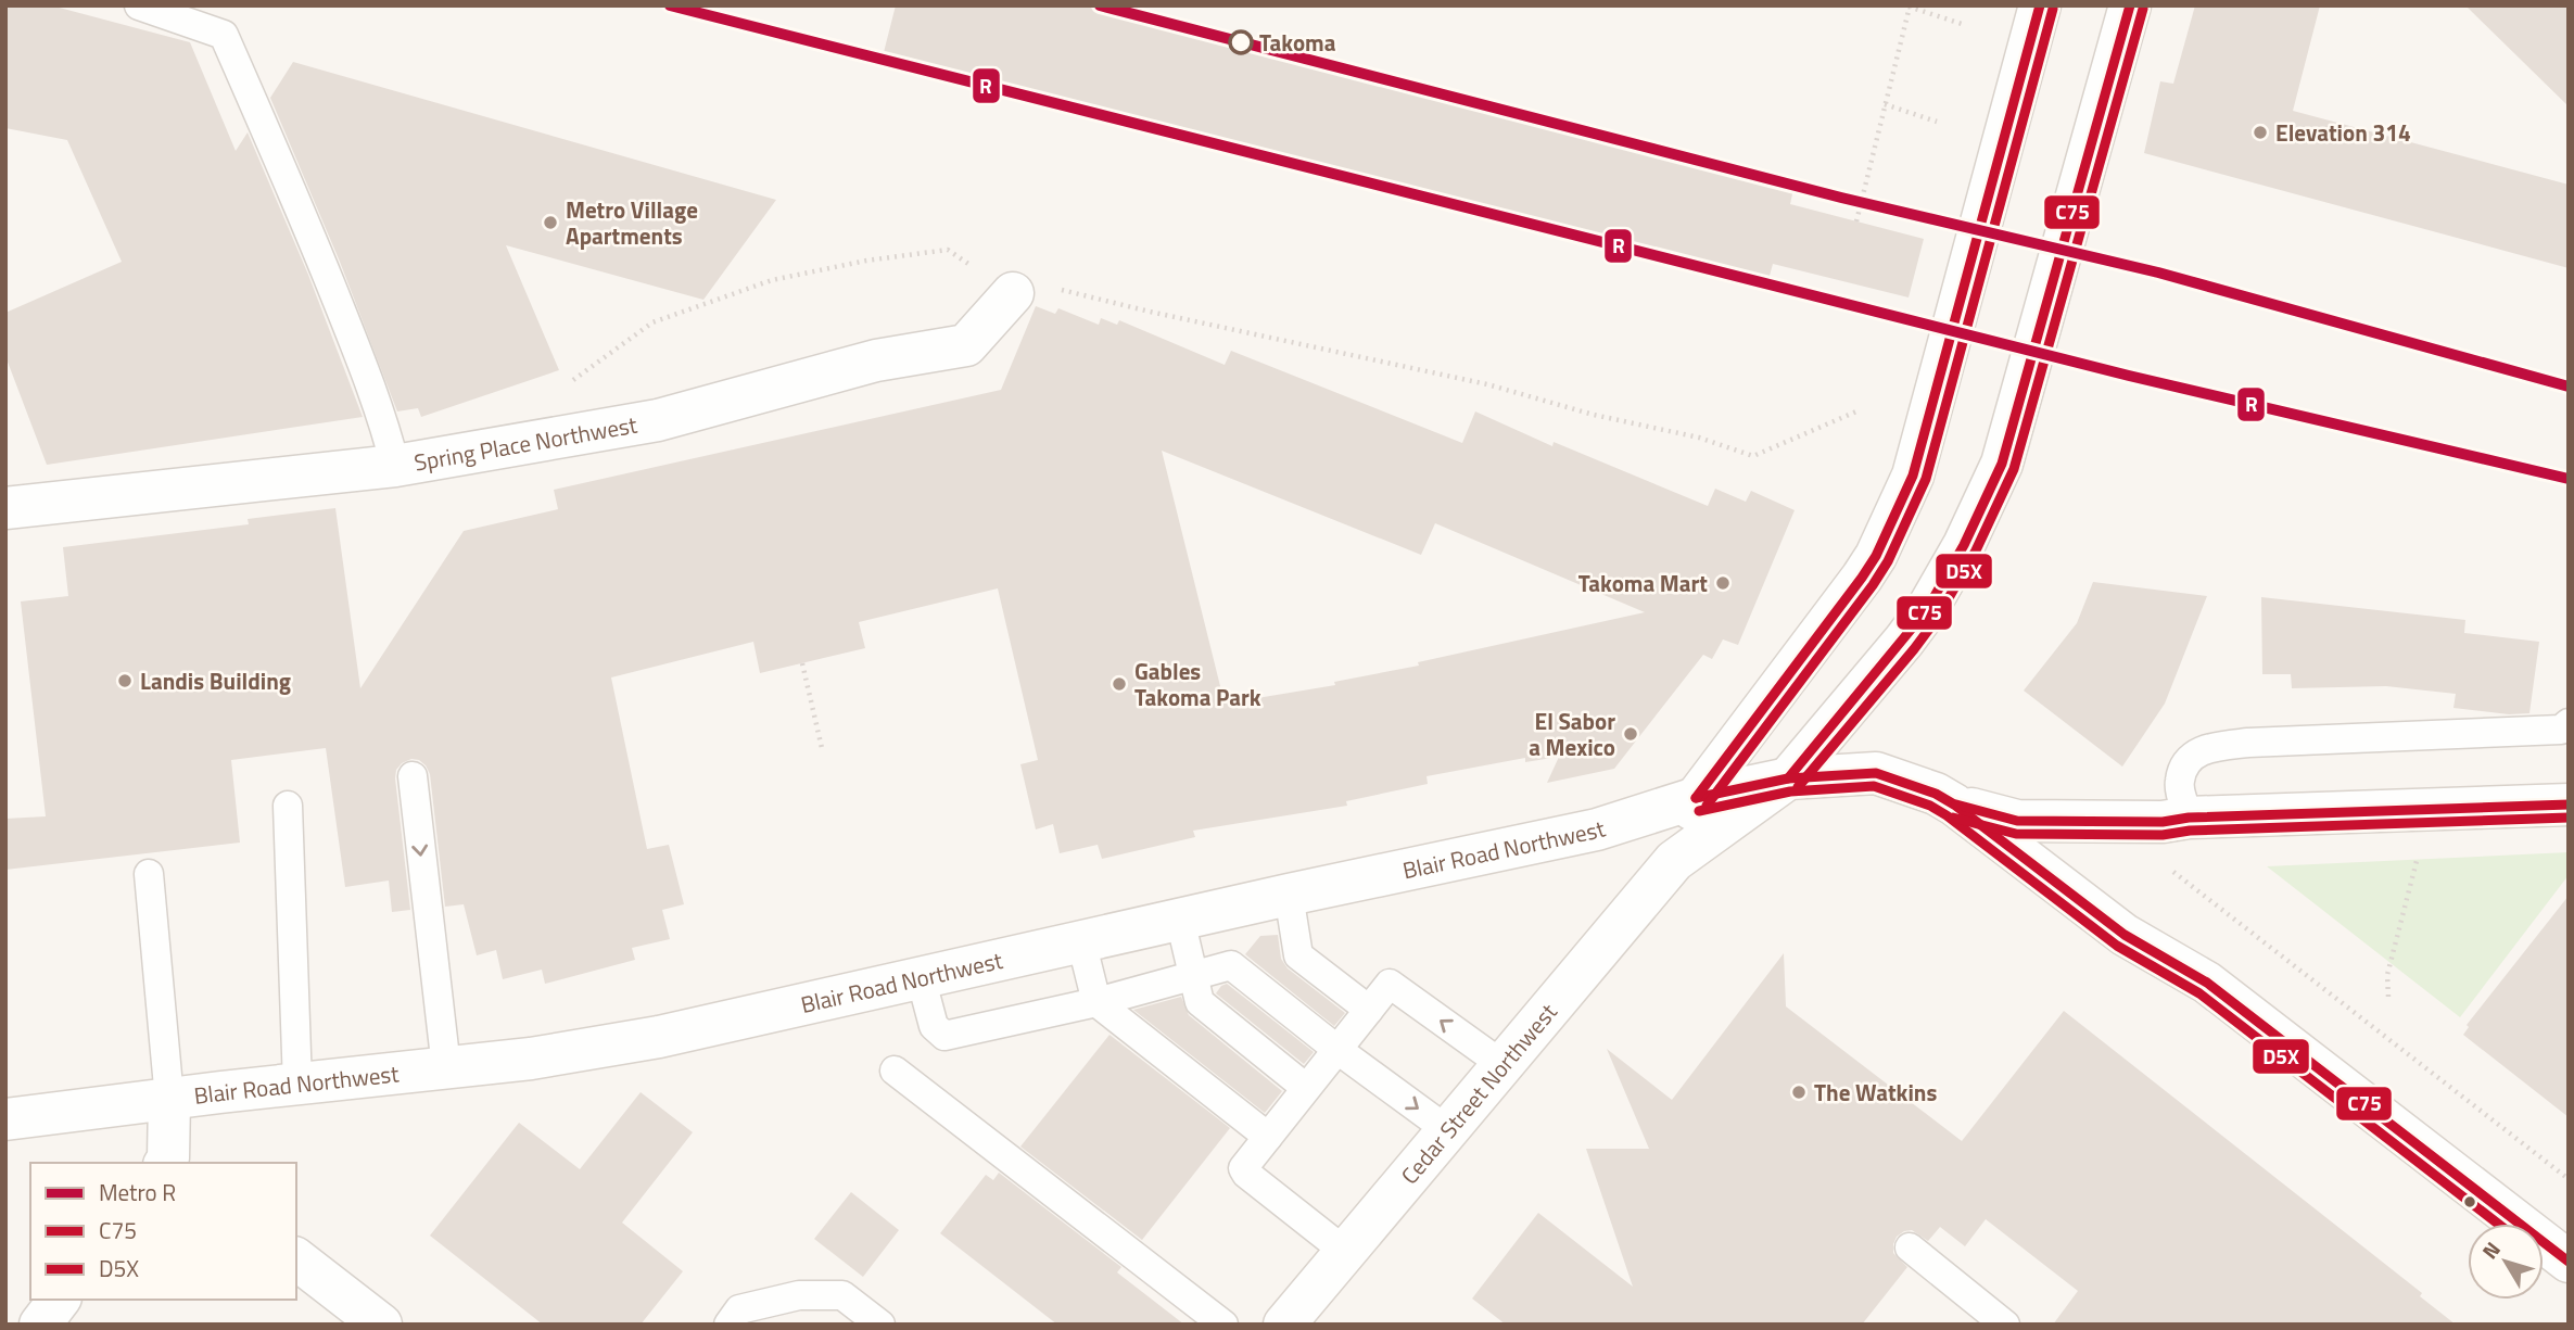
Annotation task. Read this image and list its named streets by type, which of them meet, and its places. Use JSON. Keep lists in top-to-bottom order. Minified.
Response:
{"streets":{"main road":["Spring Place Northwest","Blair Road Northwest","Cedar Street Northwest"]},"crossings":[["Blair Road Northwest","Cedar Street Northwest"]],"places":["Takoma","Elevation 314","Metro Village Apartments","Takoma Mart","Landis Building","Gables Takoma Park","El Sabor a Mexico","The Watkins"],"lines":["metro line R","transit line C75","transit line D5X"],"legend":["Metro R","C75","D5X"],"north":"top left"}
